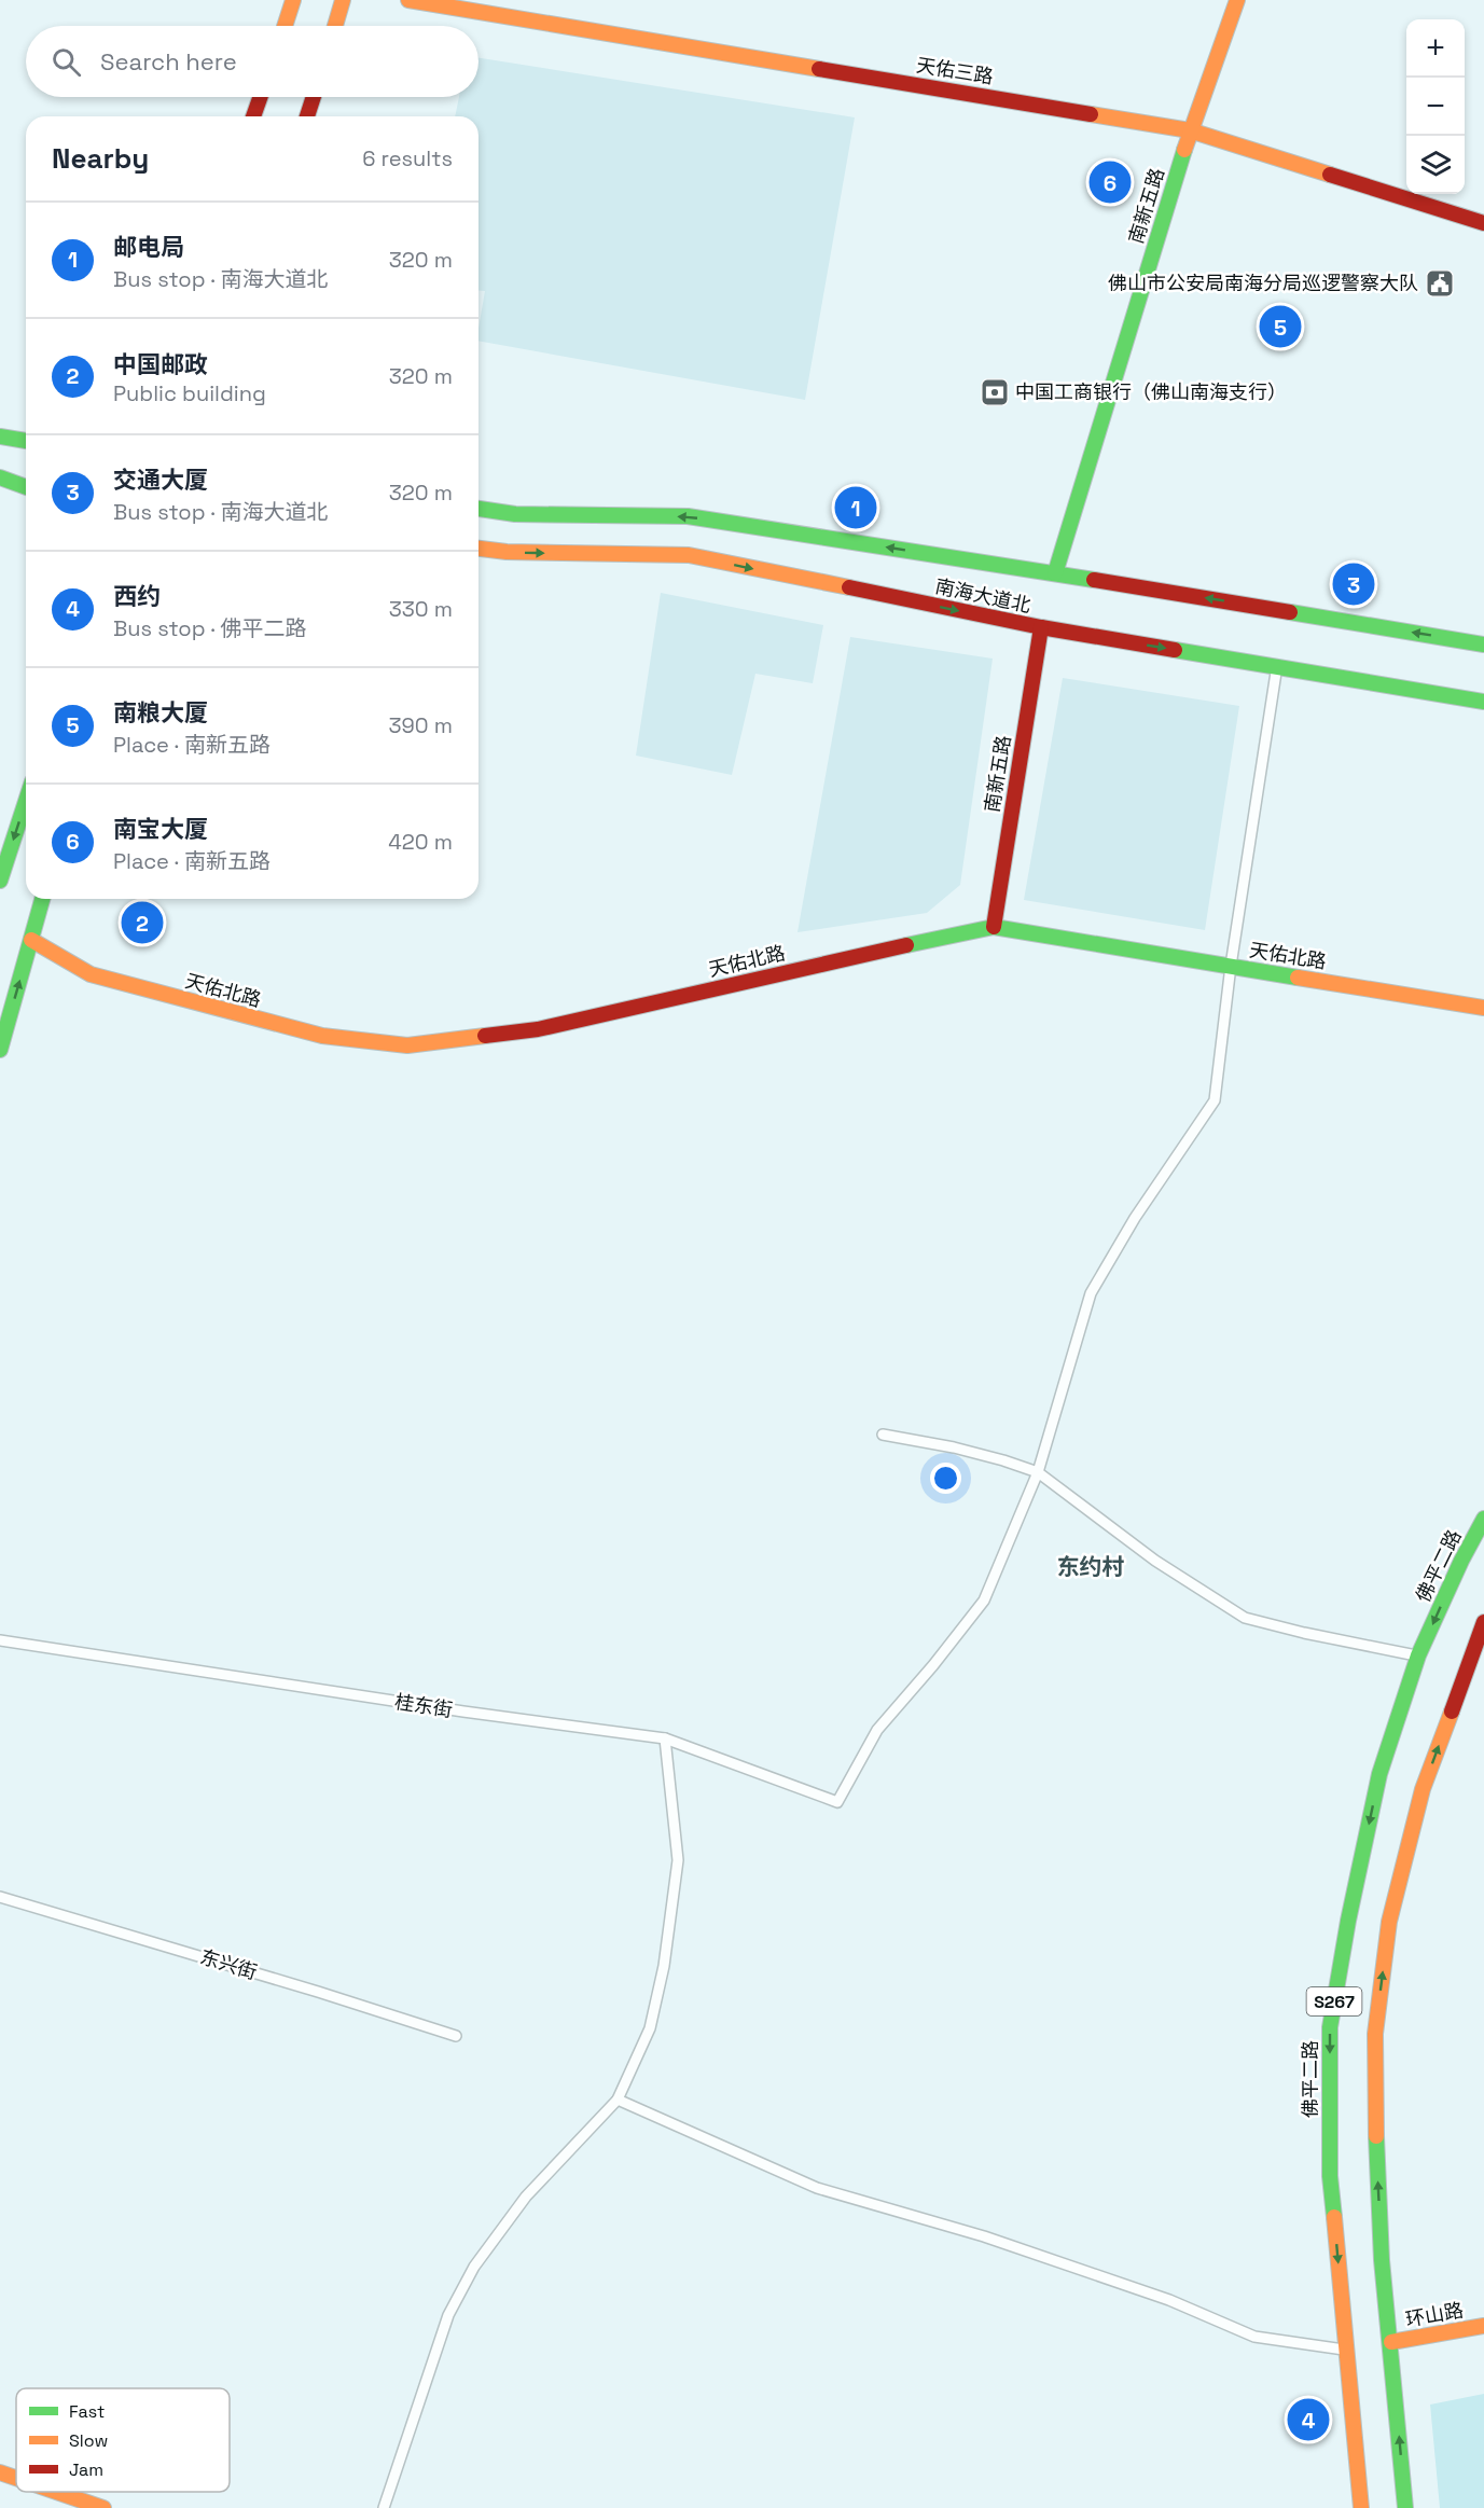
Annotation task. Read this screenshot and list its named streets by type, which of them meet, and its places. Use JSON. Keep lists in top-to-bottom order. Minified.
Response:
{"streets":{"main road":["天佑三路","南新五路","南海大道北","天佑北路","佛平二路","S267","环山路"],"lane":["桂东街","东兴街"]},"crossings":[["天佑三路","南新五路"],["南新五路","南海大道北"],["南新五路","天佑北路"]],"districts":["东约村"],"places":{"public building":["佛山市公安局南海分局巡逻警察大队"],"bank":["中国工商银行（佛山南海支行）"]},"legend":["Fast","Slow","Jam"],"page":{"map_buttons":["+","−"],"search":"Search here","heading":["Nearby","6 results"],"pins":["6","5","1","3","2","4"],"list":[{"mark":"1","name":"邮电局","note":"Bus stop · 南海大道北","value":"320 m"},{"mark":"2","name":"中国邮政","note":"Public building","value":"320 m"},{"mark":"3","name":"交通大厦","note":"Bus stop · 南海大道北","value":"320 m"},{"mark":"4","name":"西约","note":"Bus stop · 佛平二路","value":"330 m"},{"mark":"5","name":"南粮大厦","note":"Place · 南新五路","value":"390 m"},{"mark":"6","name":"南宝大厦","note":"Place · 南新五路","value":"420 m"}]}}
